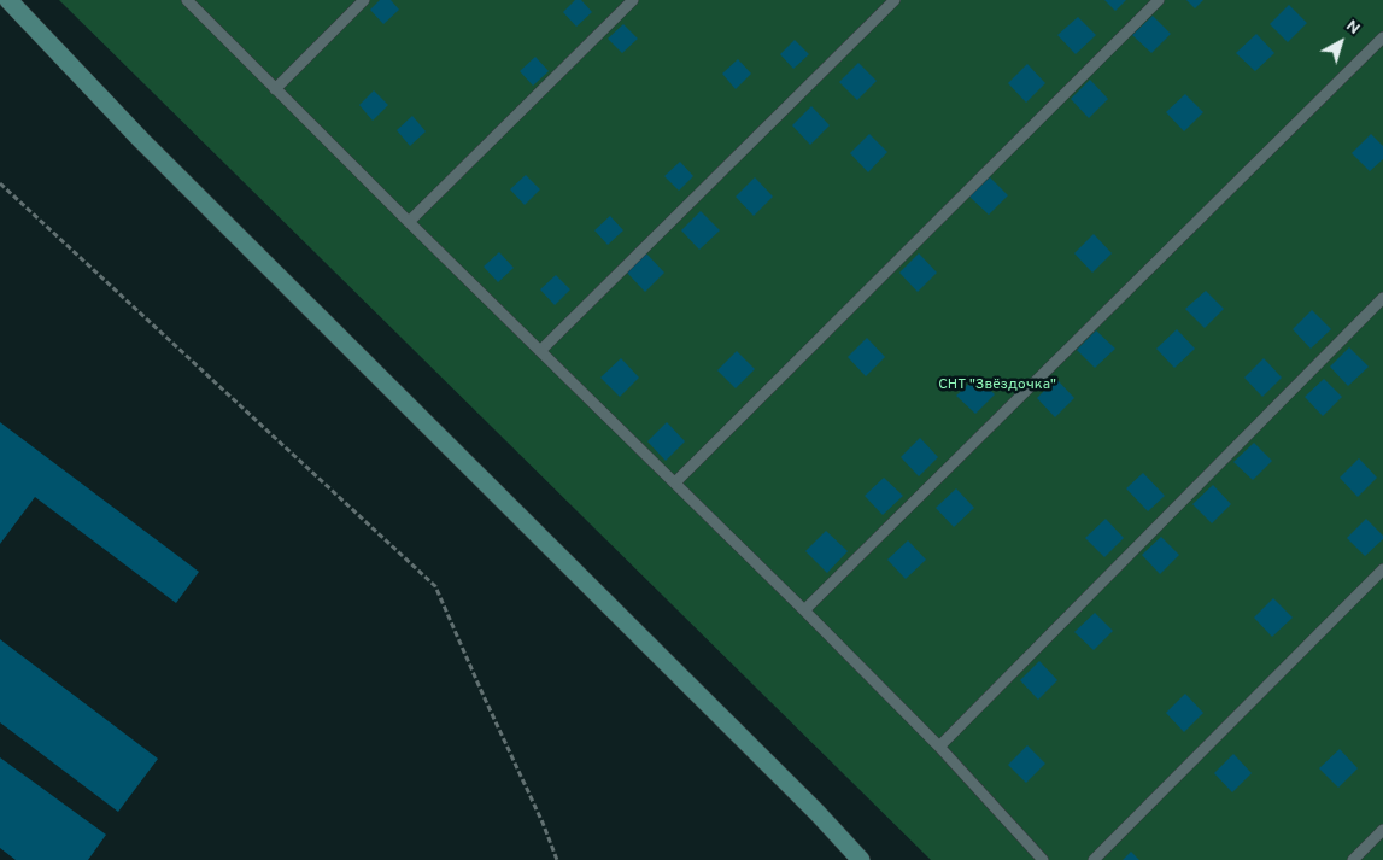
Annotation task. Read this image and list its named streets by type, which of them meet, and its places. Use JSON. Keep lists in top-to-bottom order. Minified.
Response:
{"parks":["СНТ \"Звёздочка\""],"north":"top right"}
